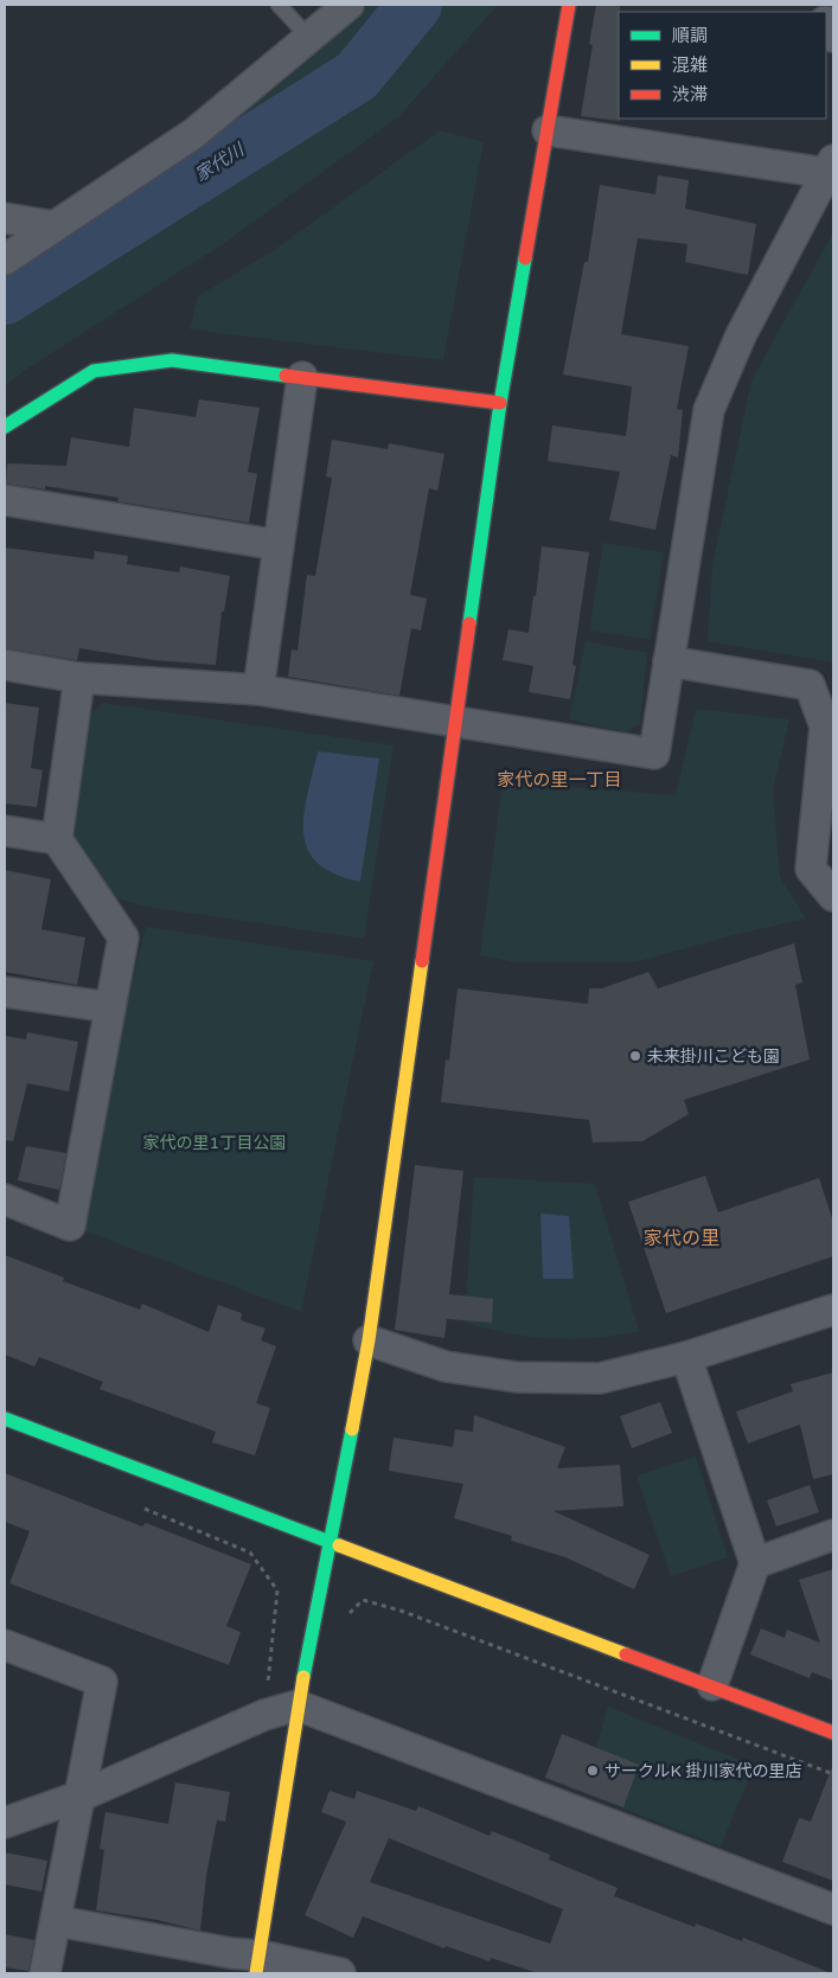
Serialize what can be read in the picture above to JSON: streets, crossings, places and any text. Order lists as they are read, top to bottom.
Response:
{
  "districts": ["家代の里一丁目", "家代の里"],
  "water": ["家代川"],
  "parks": ["家代の里1丁目公園"],
  "places": ["未来掛川こども園", "サークルK 掛川家代の里店"],
  "legend": ["順調", "混雑", "渋滞"]
}
